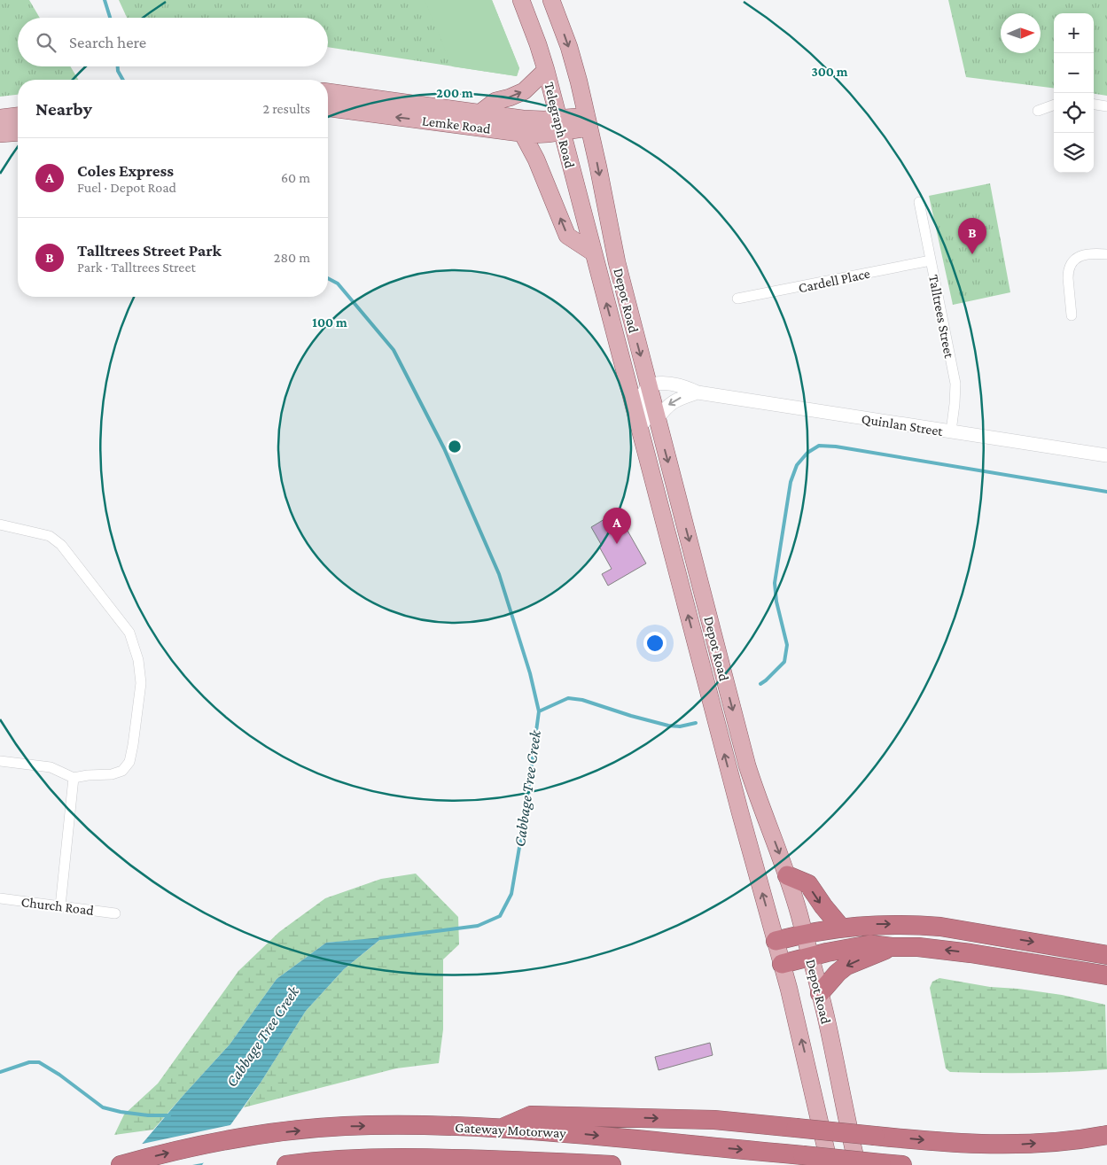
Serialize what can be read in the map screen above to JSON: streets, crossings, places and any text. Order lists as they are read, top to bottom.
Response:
{
  "streets": {
    "highway": ["Gateway Motorway"],
    "main road": ["Lemke Road", "Telegraph Road", "Depot Road"],
    "street": [
      "Cardell Place",
      "Talltrees Street",
      "Quinlan Street",
      "Church Road"
    ]
  },
  "crossings": [
    ["Lemke Road", "Telegraph Road"],
    ["Lemke Road", "Depot Road"],
    ["Telegraph Road", "Depot Road"],
    ["Cardell Place", "Talltrees Street"],
    ["Depot Road", "Quinlan Street"],
    ["Talltrees Street", "Quinlan Street"]
  ],
  "water": ["Cabbage Tree Creek"],
  "north": "right",
  "page": {
    "map_buttons": ["+", "−"],
    "search": "Search here",
    "heading": ["Nearby", "2 results"],
    "list": [
      {
        "mark": "A",
        "name": "Coles Express",
        "note": "Fuel · Depot Road",
        "value": "60 m"
      },
      {
        "mark": "B",
        "name": "Talltrees Street Park",
        "note": "Park · Talltrees Street",
        "value": "280 m"
      }
    ],
    "pins": ["B", "A"]
  },
  "rings": ["300 m", "200 m", "100 m"]
}
